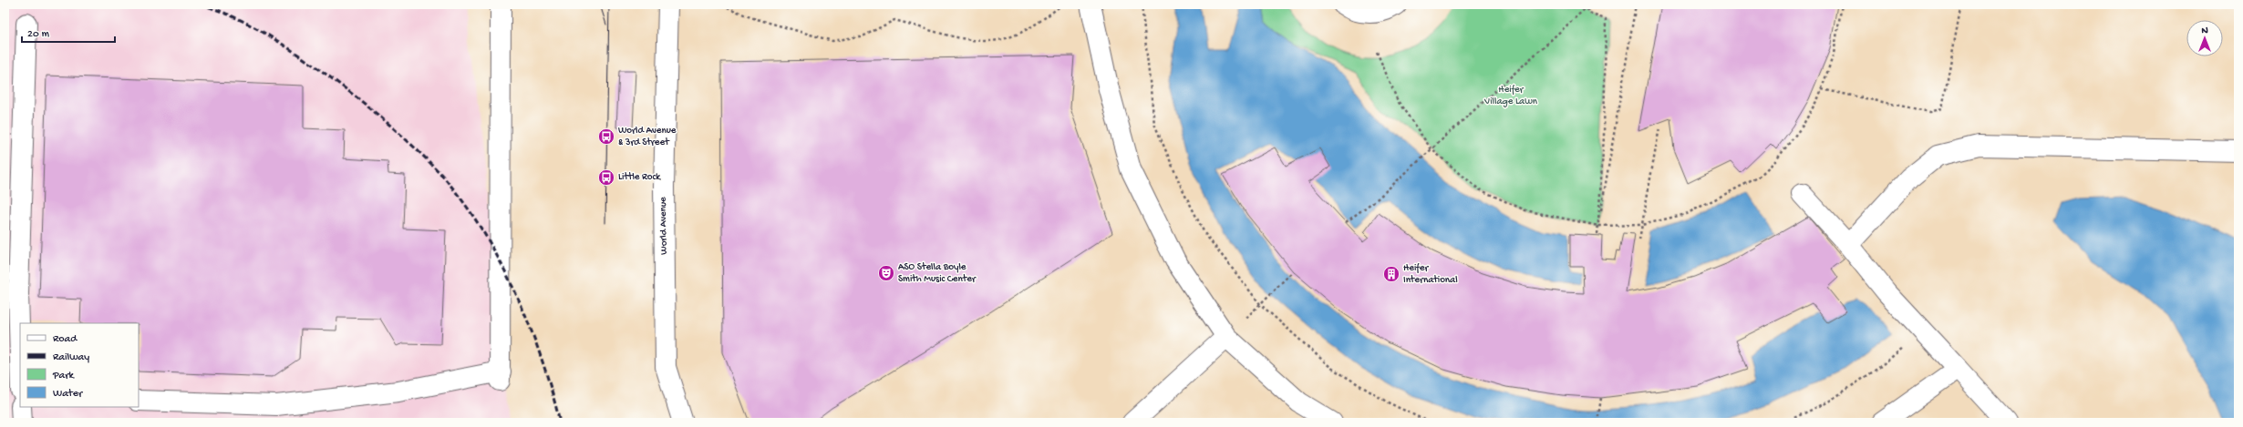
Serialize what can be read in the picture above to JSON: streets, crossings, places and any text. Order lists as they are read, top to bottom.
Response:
{
  "streets": {
    "street": ["World Avenue"]
  },
  "parks": ["Heifer Village Lawn"],
  "places": {
    "bus stop": ["World Avenue & 3rd Street", "Little Rock"],
    "theatre": ["ASO Stella Boyle Smith Music Center"],
    "building": ["Heifer International"]
  },
  "legend": [
    "Road",
    "Railway",
    "Park",
    "Water"
  ],
  "scale_bar": "20 m",
  "north": "top"
}
